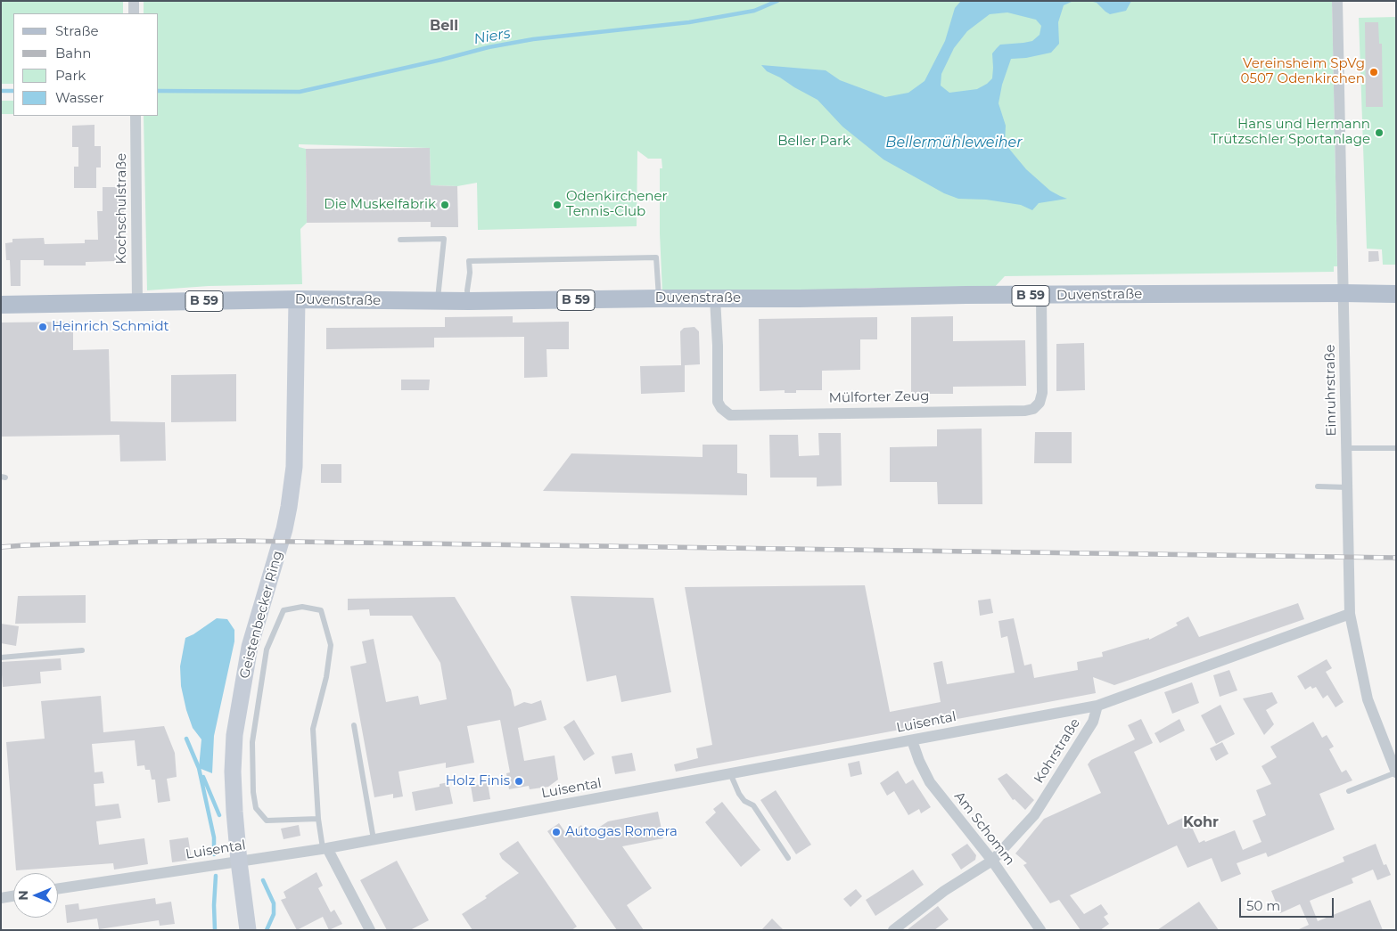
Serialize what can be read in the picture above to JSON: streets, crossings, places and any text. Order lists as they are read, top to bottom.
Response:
{
  "streets": {
    "main road": ["Duvenstraße", "B 59", "Geistenbecker Ring"],
    "street": [
      "Kochschulstraße",
      "Einruhrstraße",
      "Mülforter Zeug",
      "Luisental",
      "Kohrstraße",
      "Am Schomm"
    ]
  },
  "crossings": [
    ["Kochschulstraße", "Duvenstraße"],
    ["Duvenstraße", "Einruhrstraße"],
    ["Duvenstraße", "Mülforter Zeug"],
    ["Duvenstraße", "Geistenbecker Ring"],
    ["Geistenbecker Ring", "Luisental"],
    ["Luisental", "Kohrstraße"],
    ["Luisental", "Am Schomm"],
    ["Kohrstraße", "Am Schomm"]
  ],
  "districts": ["Bell", "Kohr"],
  "water": ["Niers", "Bellermühleweiher"],
  "parks": ["Beller Park"],
  "places": [
    "Vereinsheim SpVg 0507 Odenkirchen",
    "Hans und Hermann Trützschler Sportanlage",
    "Die Muskelfabrik",
    "Odenkirchener Tennis-Club",
    "Heinrich Schmidt",
    "Holz Finis",
    "Autogas Romera"
  ],
  "legend": [
    "Straße",
    "Bahn",
    "Park",
    "Wasser"
  ],
  "scale_bar": "50 m",
  "north": "left"
}
